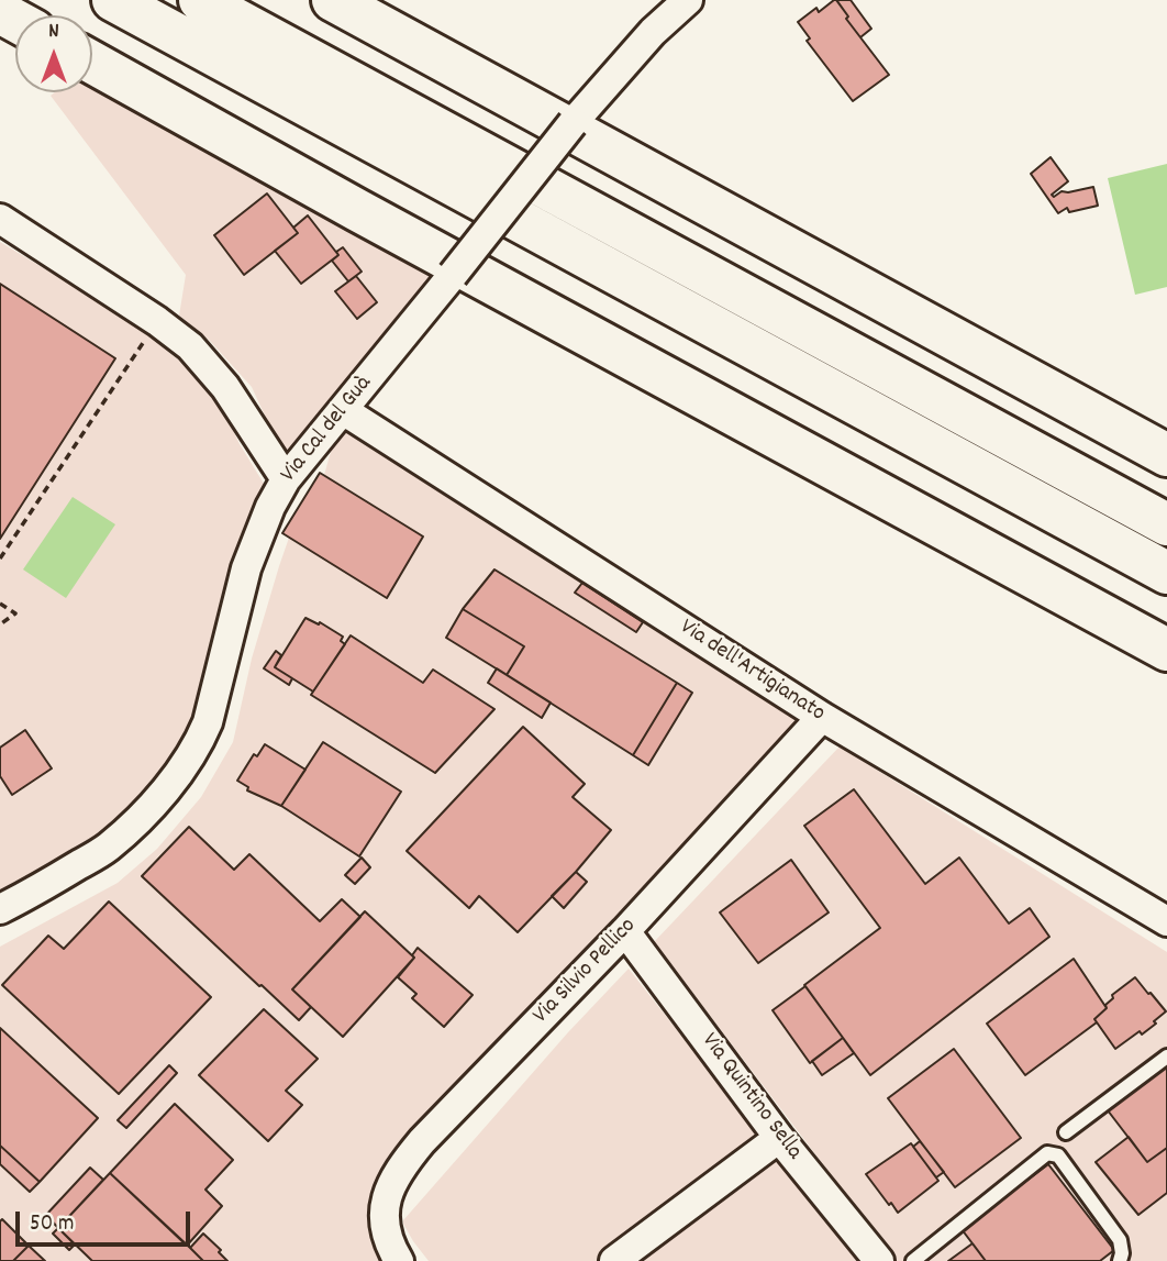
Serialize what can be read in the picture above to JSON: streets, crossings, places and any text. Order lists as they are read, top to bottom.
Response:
{
  "streets": {
    "street": [
      "Via Cal del Guà",
      "Via dell'Artigianato",
      "Via Silvio Pellico",
      "Via Quintino Sella"
    ]
  },
  "crossings": [
    ["Via Cal del Guà", "Via dell'Artigianato"],
    ["Via dell'Artigianato", "Via Silvio Pellico"],
    ["Via Silvio Pellico", "Via Quintino Sella"]
  ],
  "scale_bar": "50 m",
  "north": "top"
}
